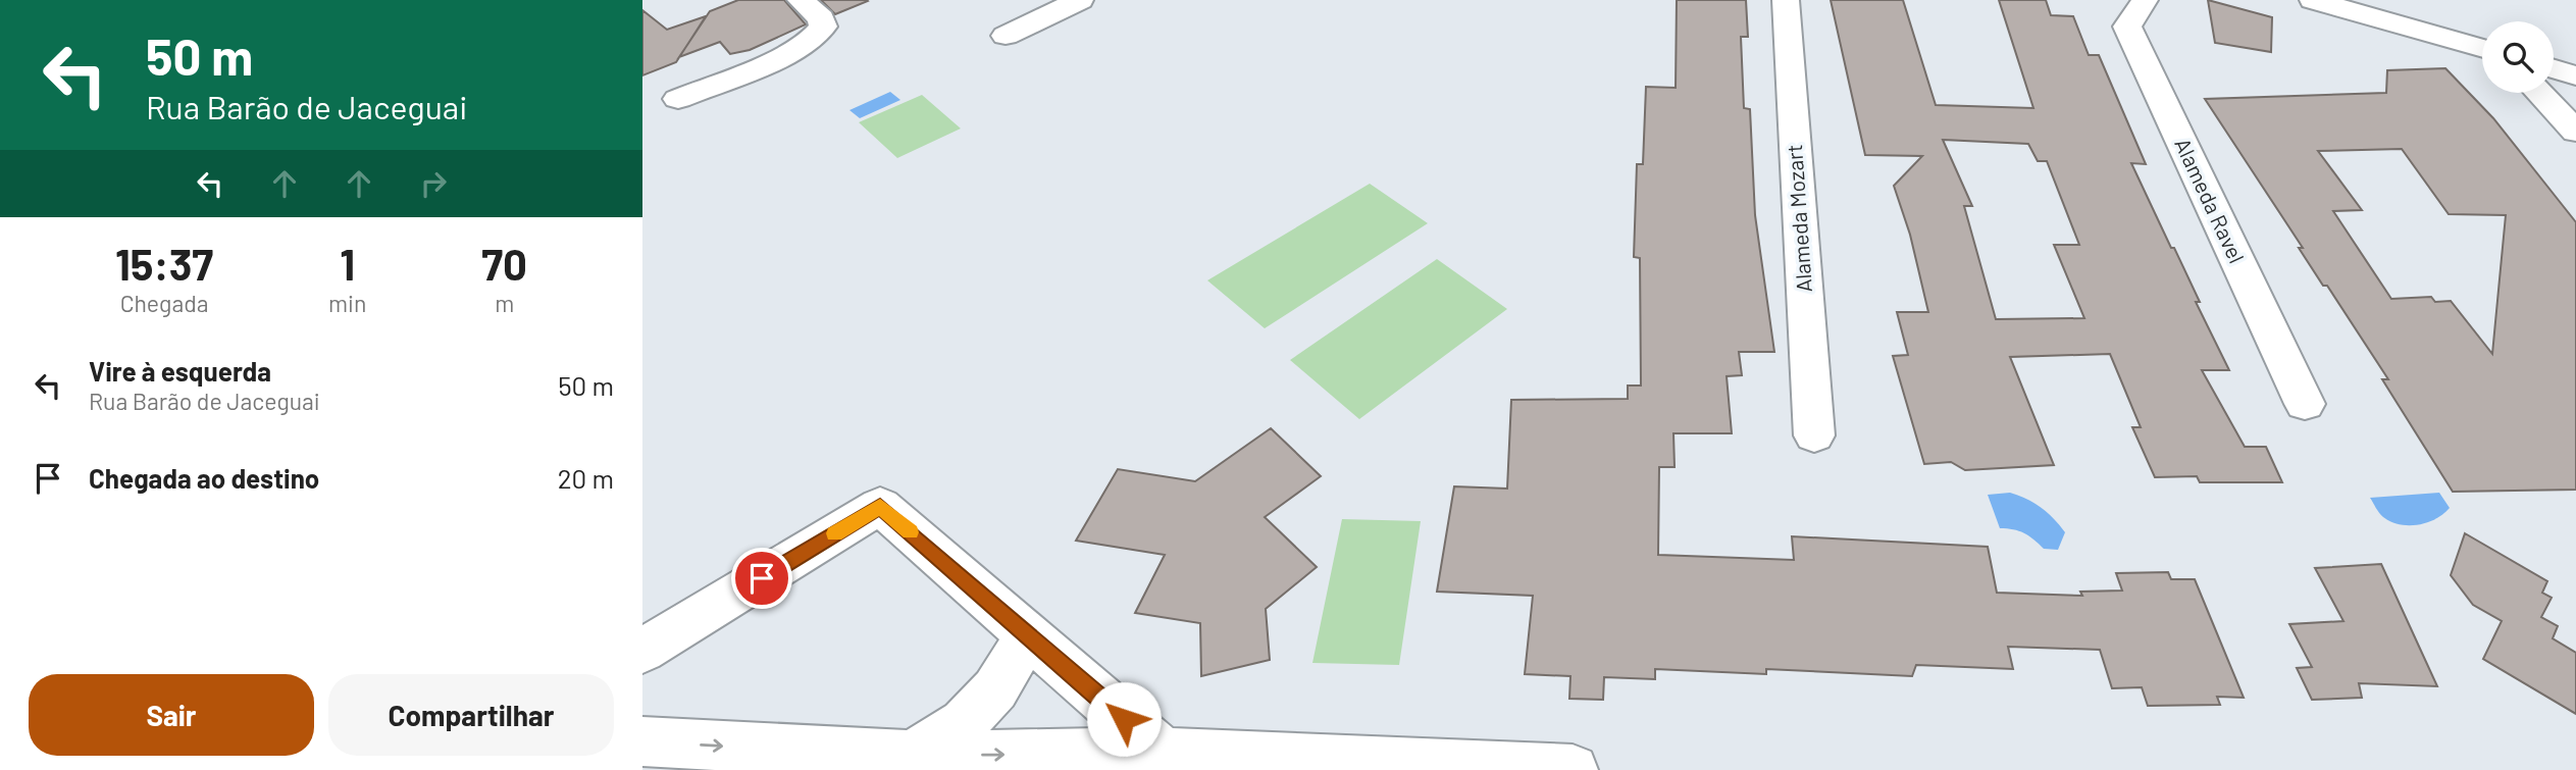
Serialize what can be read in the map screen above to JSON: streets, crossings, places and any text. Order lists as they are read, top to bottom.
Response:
{
  "streets": {
    "street": ["Alameda Ravel", "Alameda Mozart"]
  },
  "page": {
    "turn": ["50 m", "Rua Barão de Jaceguai"],
    "eta": [
      "15:37",
      "Chegada",
      "1",
      "min",
      "70",
      "m"
    ],
    "list": [
      {
        "name": "Vire à esquerda",
        "note": "Rua Barão de Jaceguai",
        "value": "50 m"
      },
      {
        "name": "Chegada ao destino",
        "value": "20 m"
      }
    ],
    "buttons": ["Sair", "Compartilhar"]
  }
}
